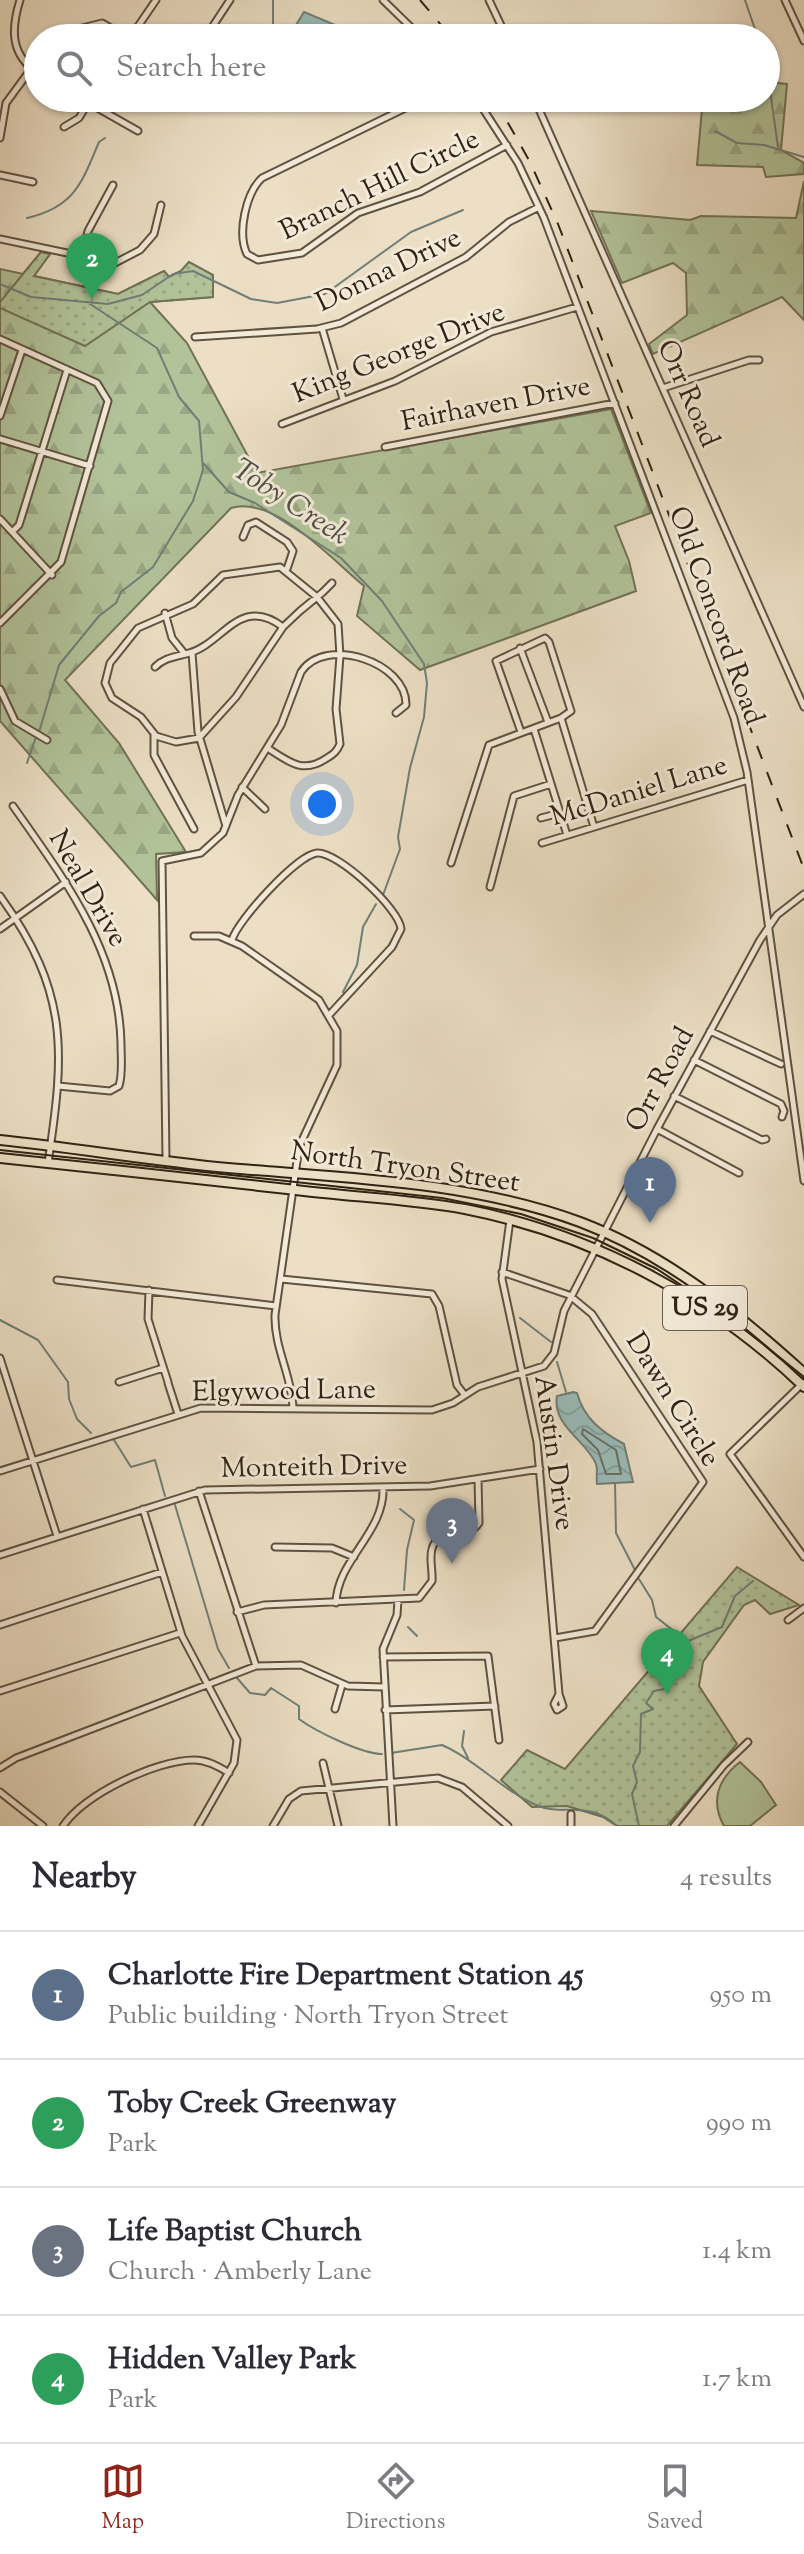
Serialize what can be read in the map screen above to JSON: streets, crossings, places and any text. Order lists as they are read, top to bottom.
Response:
{
  "streets": {
    "main road": ["North Tryon Street", "US 29"],
    "street": [
      "Branch Hill Circle",
      "Donna Drive",
      "King George Drive",
      "Orr Road",
      "Fairhaven Drive",
      "Old Concord Road",
      "McDaniel Lane",
      "Neal Drive",
      "Elgywood Lane",
      "Dawn Circle",
      "Austin Drive",
      "Monteith Drive"
    ]
  },
  "crossings": [
    ["Branch Hill Circle", "Old Concord Road"],
    ["Donna Drive", "Old Concord Road"],
    ["King George Drive", "Old Concord Road"],
    ["Orr Road", "Old Concord Road"],
    ["Orr Road", "North Tryon Street"],
    ["Orr Road", "Elgywood Lane"],
    ["Orr Road", "Dawn Circle"],
    ["Orr Road", "Austin Drive"],
    ["Fairhaven Drive", "Old Concord Road"],
    ["Old Concord Road", "McDaniel Lane"],
    ["North Tryon Street", "Austin Drive"],
    ["Elgywood Lane", "Austin Drive"],
    ["Dawn Circle", "Austin Drive"],
    ["Austin Drive", "Monteith Drive"]
  ],
  "water": ["Toby Creek"],
  "page": {
    "search": "Search here",
    "pins": [
      "2",
      "1",
      "3",
      "4"
    ],
    "heading": ["Nearby", "4 results"],
    "list": [
      {
        "mark": "1",
        "name": "Charlotte Fire Department Station 45",
        "note": "Public building · North Tryon Street",
        "value": "950 m"
      },
      {
        "mark": "2",
        "name": "Toby Creek Greenway",
        "note": "Park",
        "value": "990 m"
      },
      {
        "mark": "3",
        "name": "Life Baptist Church",
        "note": "Church · Amberly Lane",
        "value": "1.4 km"
      },
      {
        "mark": "4",
        "name": "Hidden Valley Park",
        "note": "Park",
        "value": "1.7 km"
      }
    ],
    "nav": ["Map", "Directions", "Saved"]
  }
}
